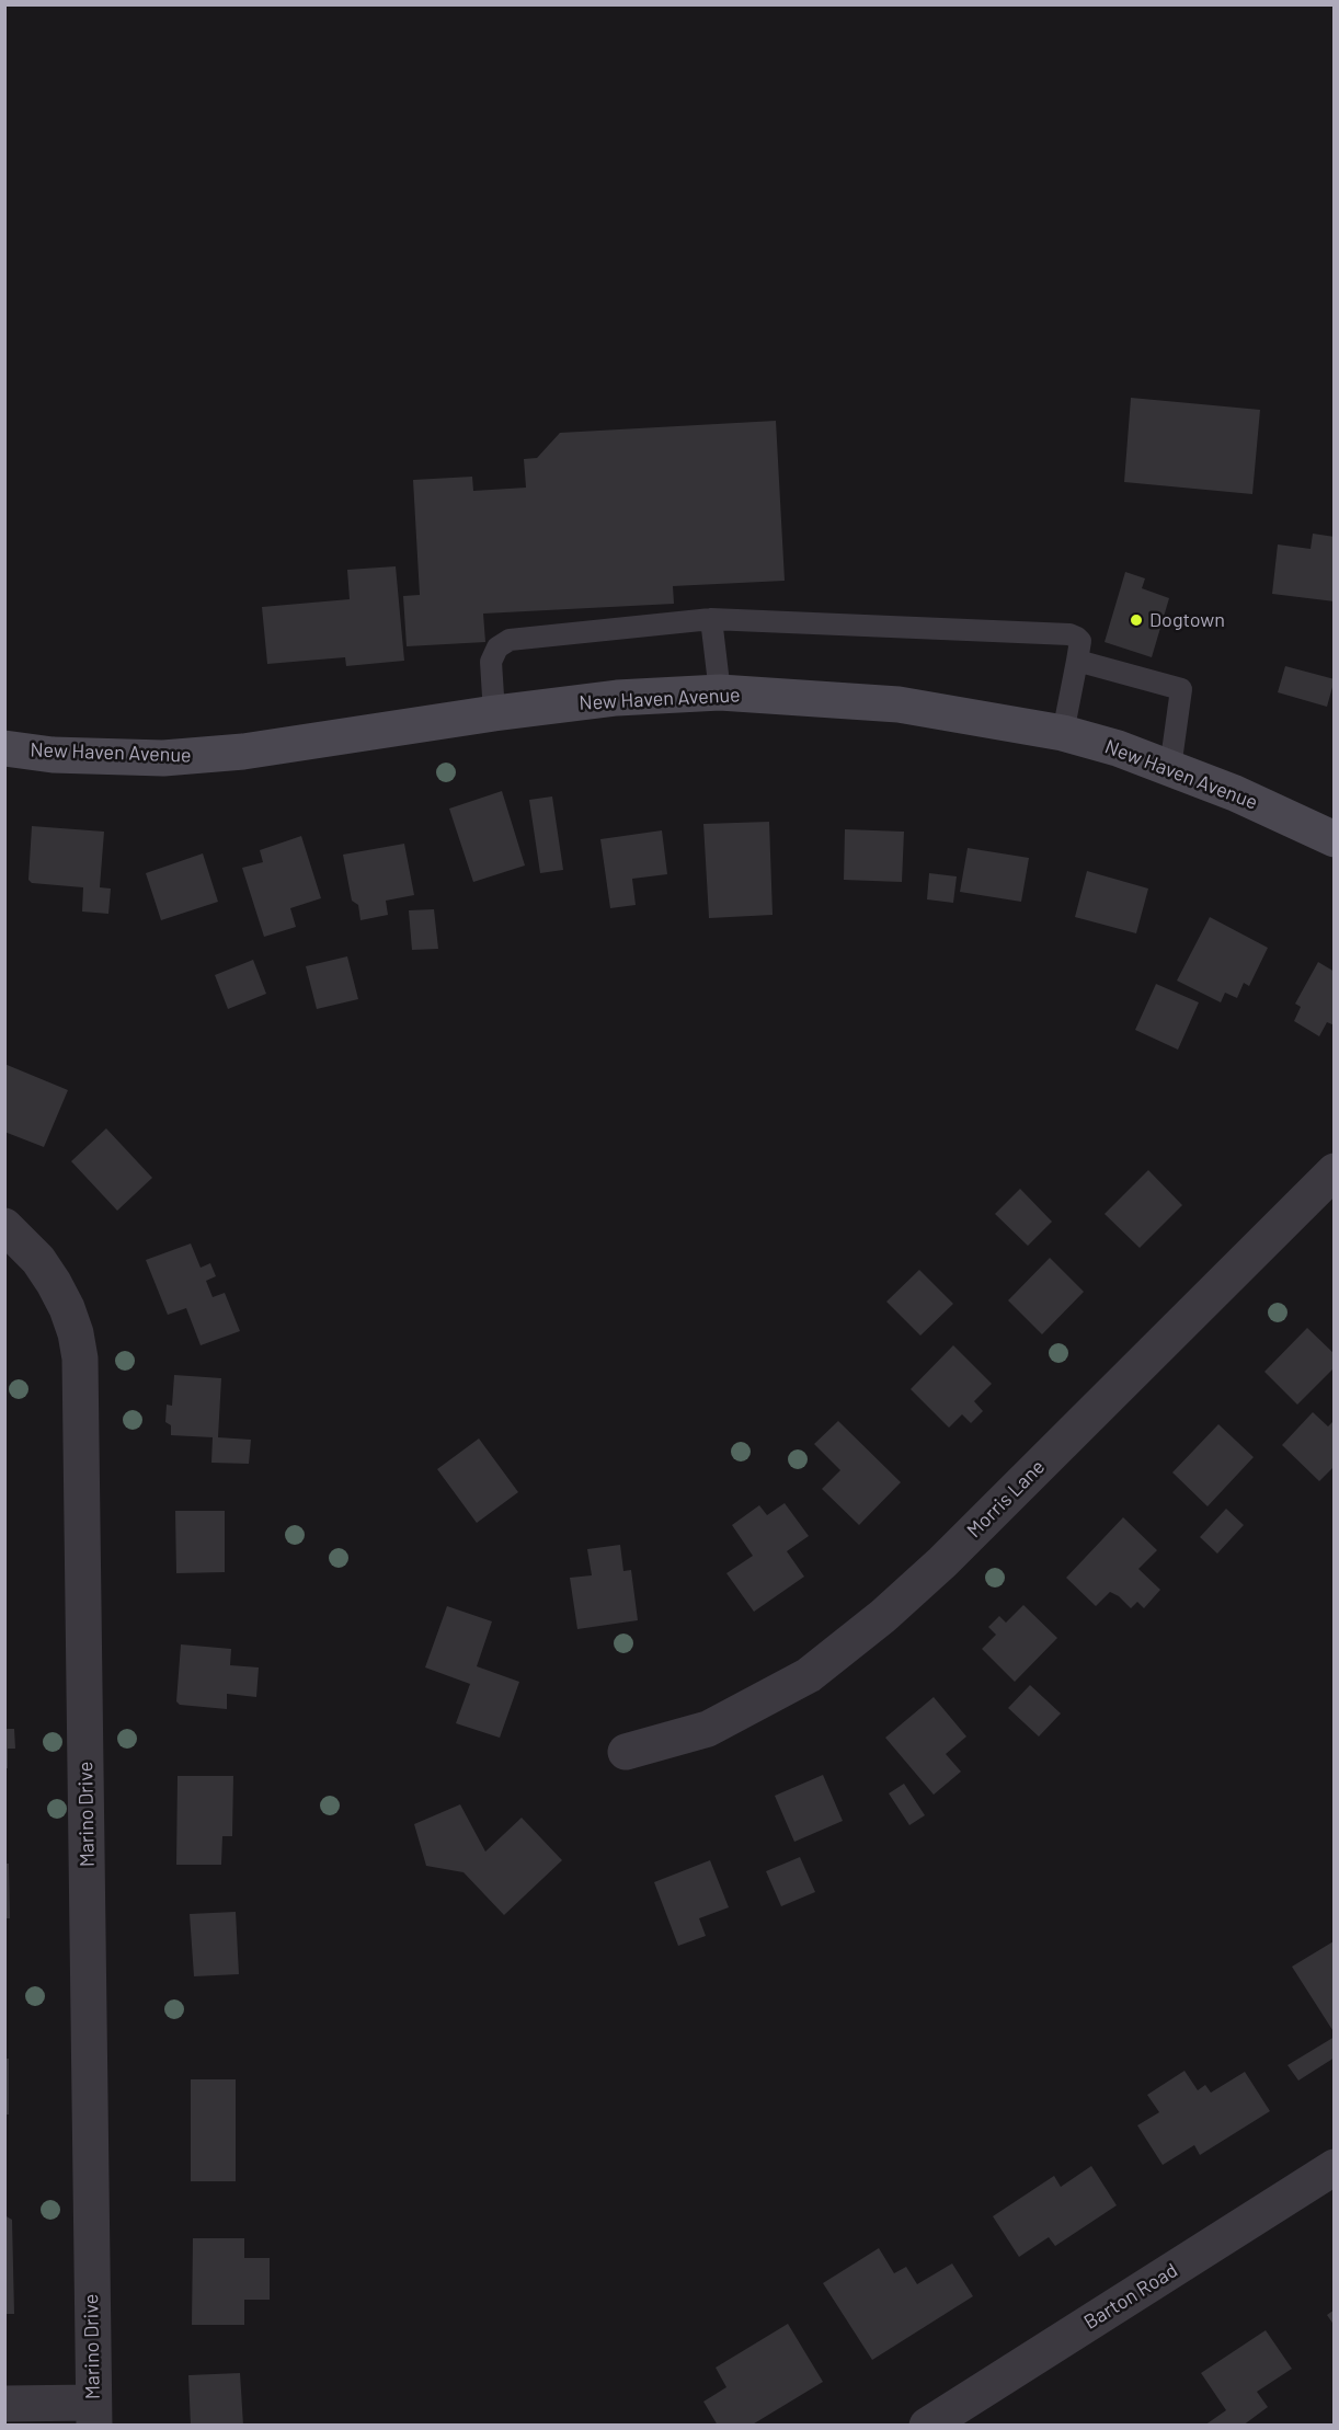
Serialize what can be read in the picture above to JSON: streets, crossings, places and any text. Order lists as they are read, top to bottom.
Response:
{
  "streets": {
    "main road": ["New Haven Avenue"],
    "street": ["Morris Lane", "Marino Drive", "Barton Road"]
  },
  "places": ["Dogtown"]
}
